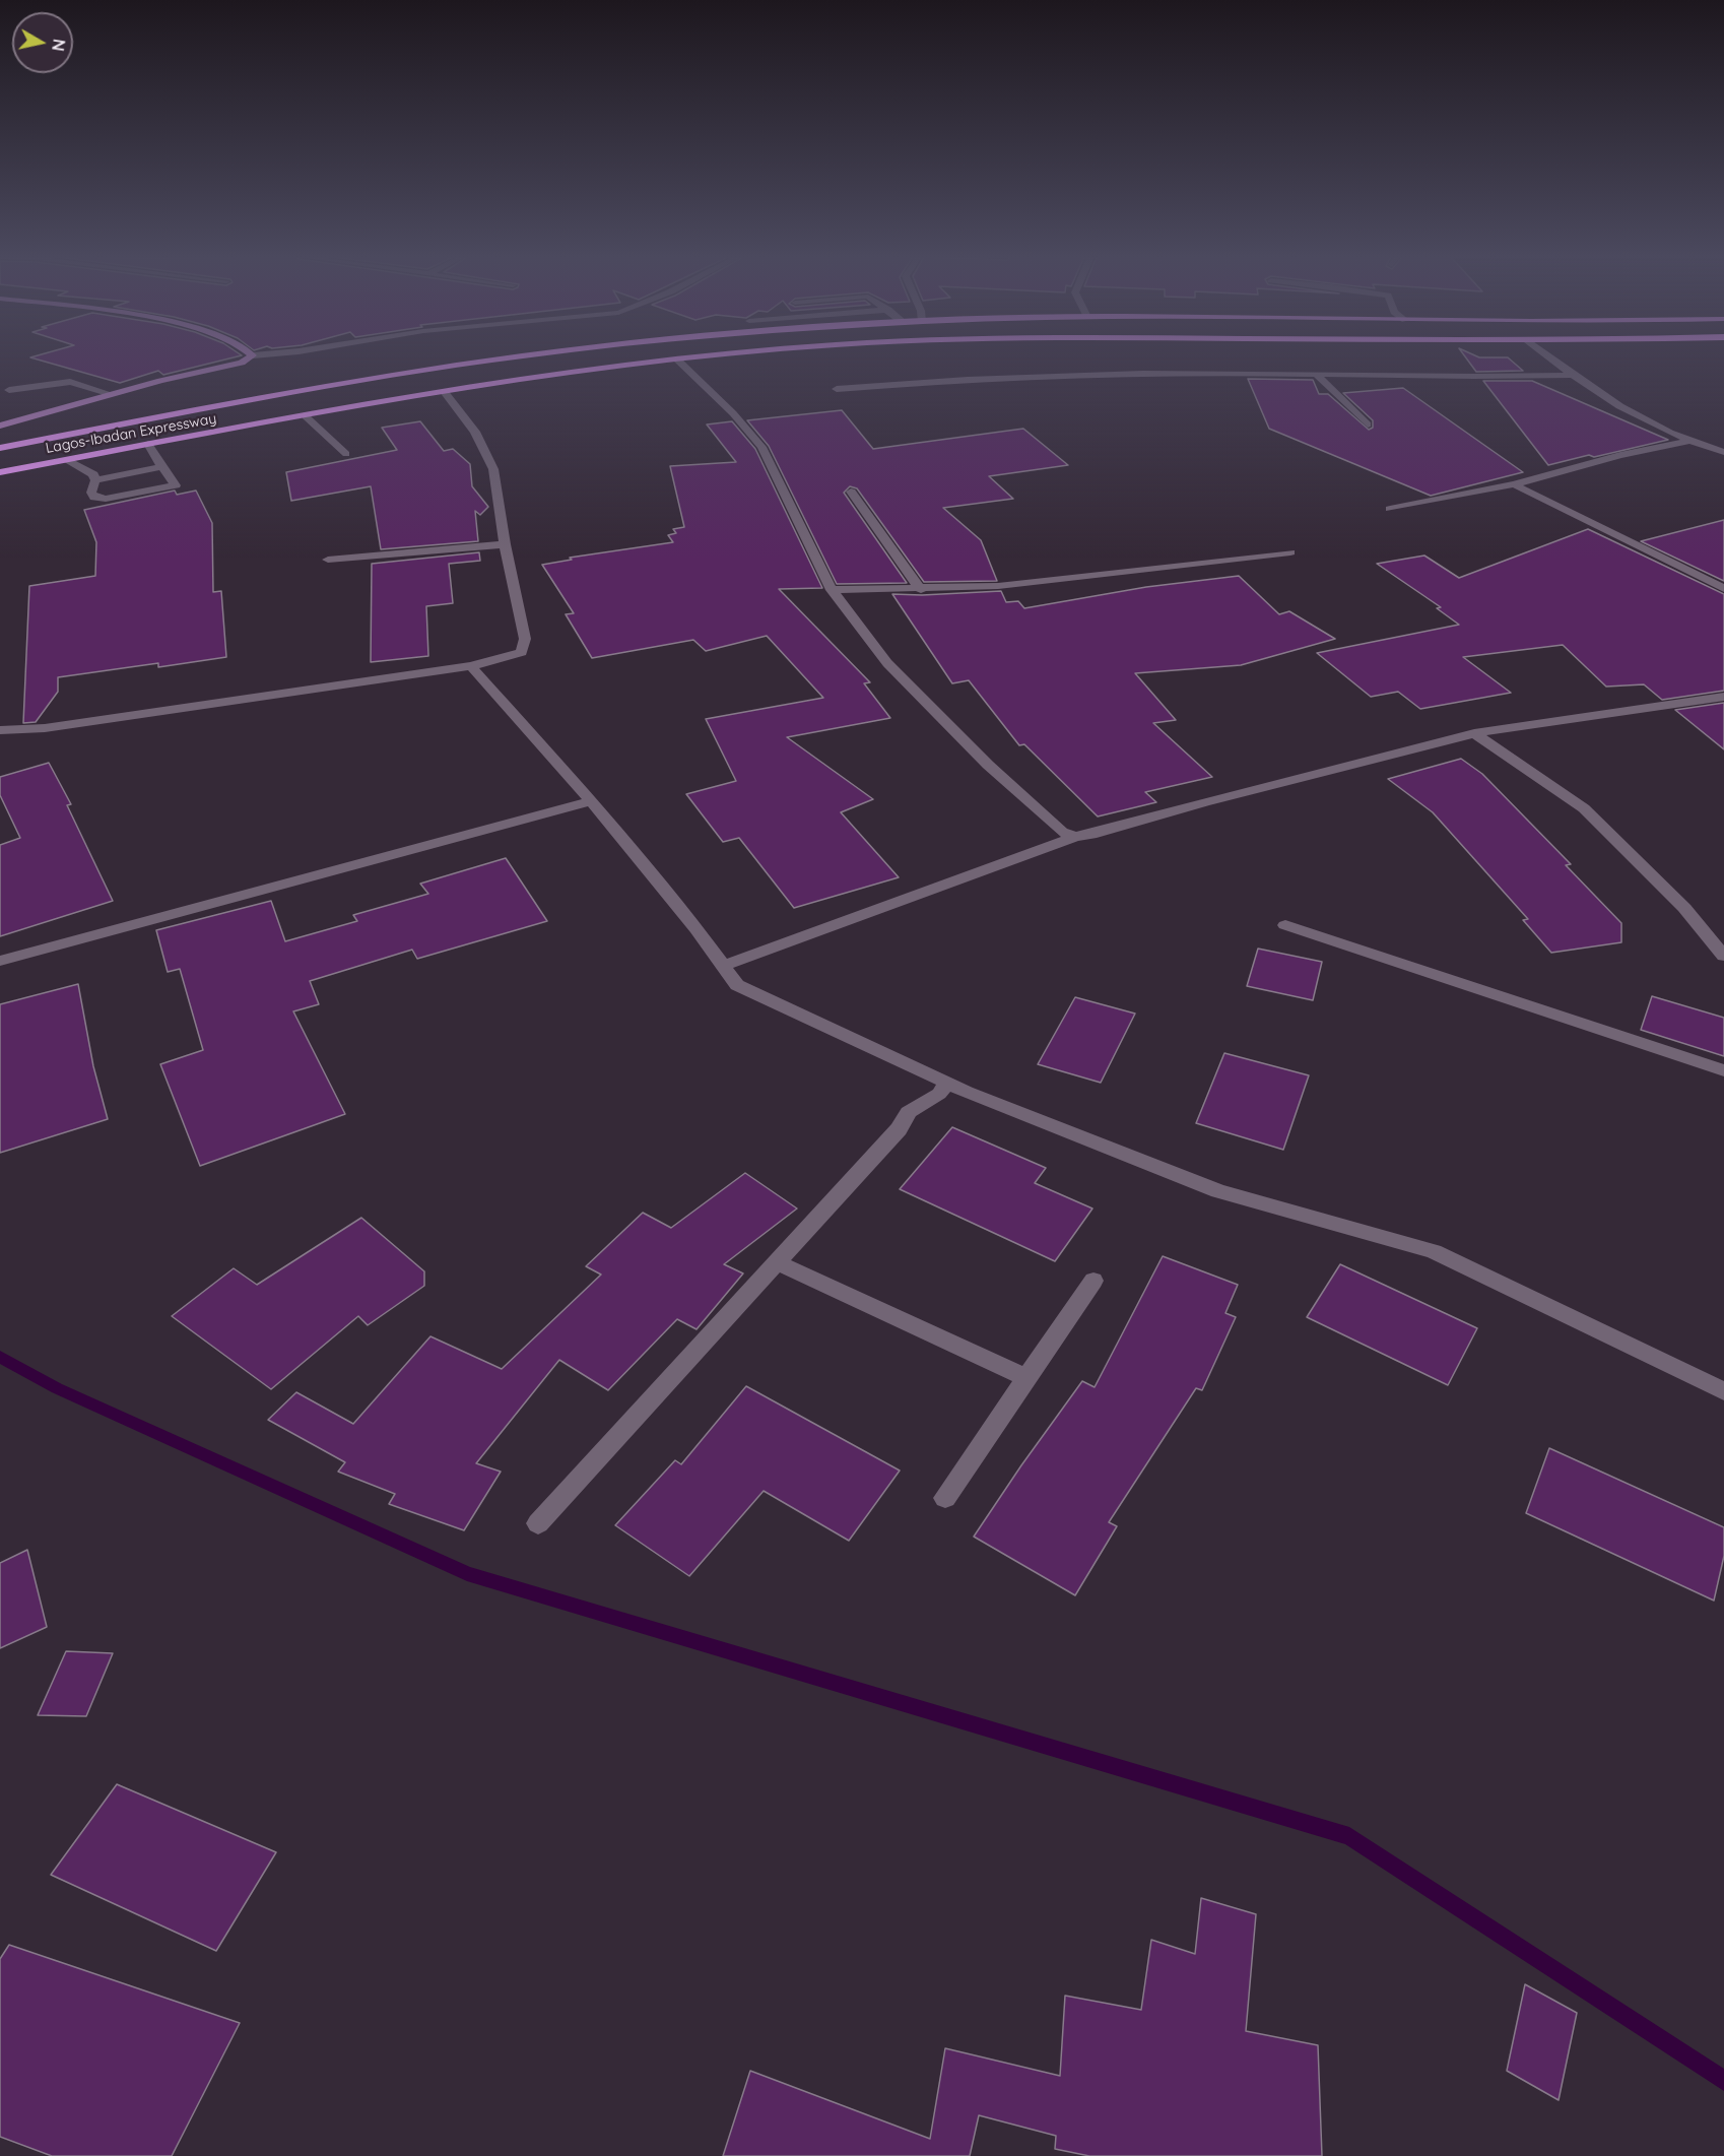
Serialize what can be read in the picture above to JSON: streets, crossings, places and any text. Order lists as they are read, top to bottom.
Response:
{
  "streets": {
    "highway": ["Lagos-Ibadan Expressway"]
  },
  "north": "right"
}
